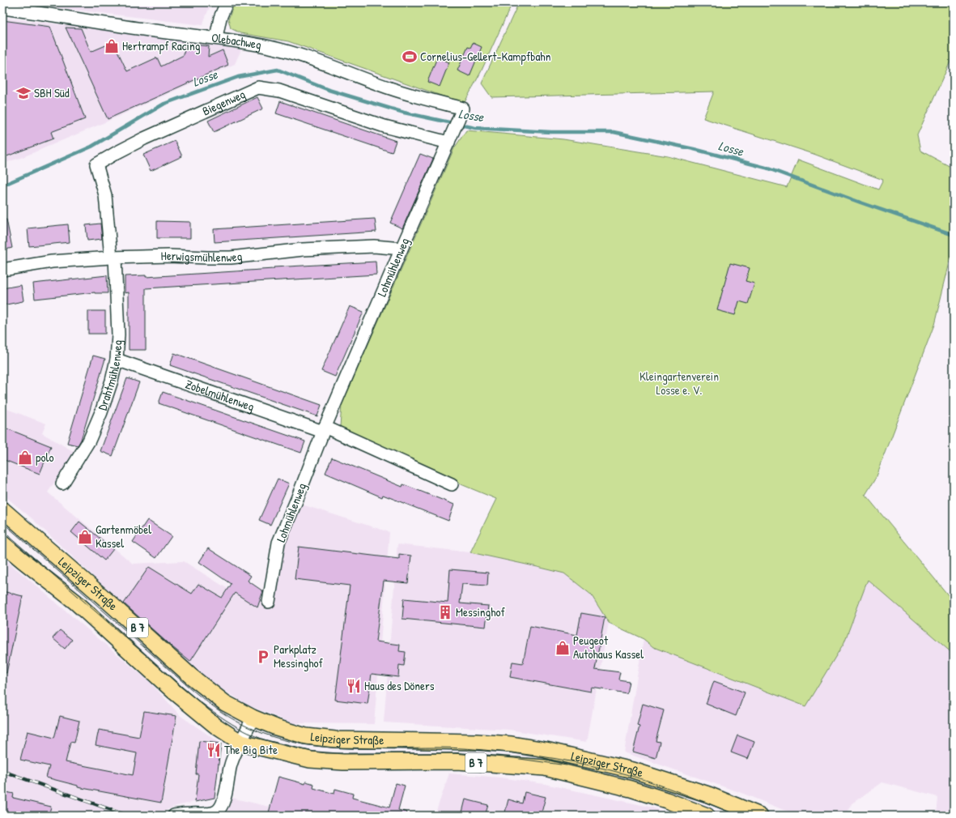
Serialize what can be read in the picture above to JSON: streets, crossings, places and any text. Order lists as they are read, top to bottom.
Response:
{
  "streets": {
    "main road": ["Leipziger Straße", "B 7"],
    "street": [
      "Olebachweg",
      "Biegenweg",
      "Herwigsmühlenweg",
      "Lohmühlenweg",
      "Drahtmühlenweg",
      "Zobelmühlenweg"
    ]
  },
  "crossings": [
    ["Olebachweg", "Lohmühlenweg"],
    ["Biegenweg", "Herwigsmühlenweg"],
    ["Biegenweg", "Lohmühlenweg"],
    ["Biegenweg", "Drahtmühlenweg"],
    ["Herwigsmühlenweg", "Lohmühlenweg"],
    ["Herwigsmühlenweg", "Drahtmühlenweg"],
    ["Lohmühlenweg", "Zobelmühlenweg"],
    ["Drahtmühlenweg", "Zobelmühlenweg"]
  ],
  "water": ["Losse"],
  "parks": ["Kleingartenverein Losse e. V."],
  "places": {
    "shop": [
      "Hertrampf Racing",
      "polo",
      "Gartenmöbel Kassel",
      "Peugeot Autohaus Kassel"
    ],
    "sports": ["Cornelius-Gellert-Kampfbahn"],
    "school or university": ["SBH Süd"],
    "building": ["Messinghof"],
    "parking": ["Parkplatz Messinghof"],
    "restaurant": ["Haus des Döners", "The Big Bite"]
  }
}
